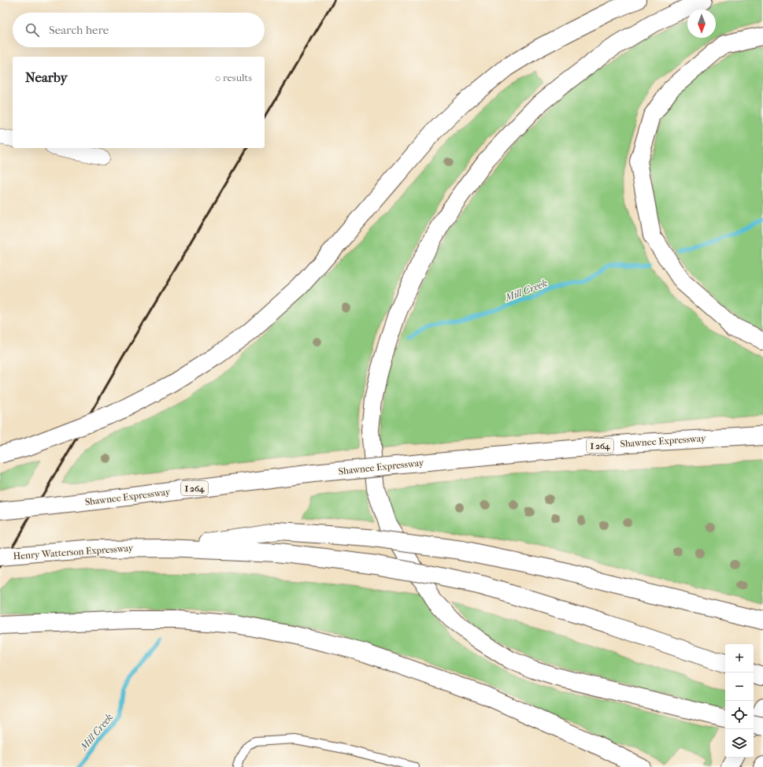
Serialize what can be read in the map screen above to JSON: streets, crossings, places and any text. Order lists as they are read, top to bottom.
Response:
{
  "streets": {
    "main road": ["Shawnee Expressway", "I 264", "Henry Watterson Expressway"]
  },
  "water": ["Mill Creek"],
  "north": "bottom",
  "page": {
    "search": "Search here",
    "heading": ["Nearby", "0 results"],
    "map_buttons": ["+", "−"]
  }
}
